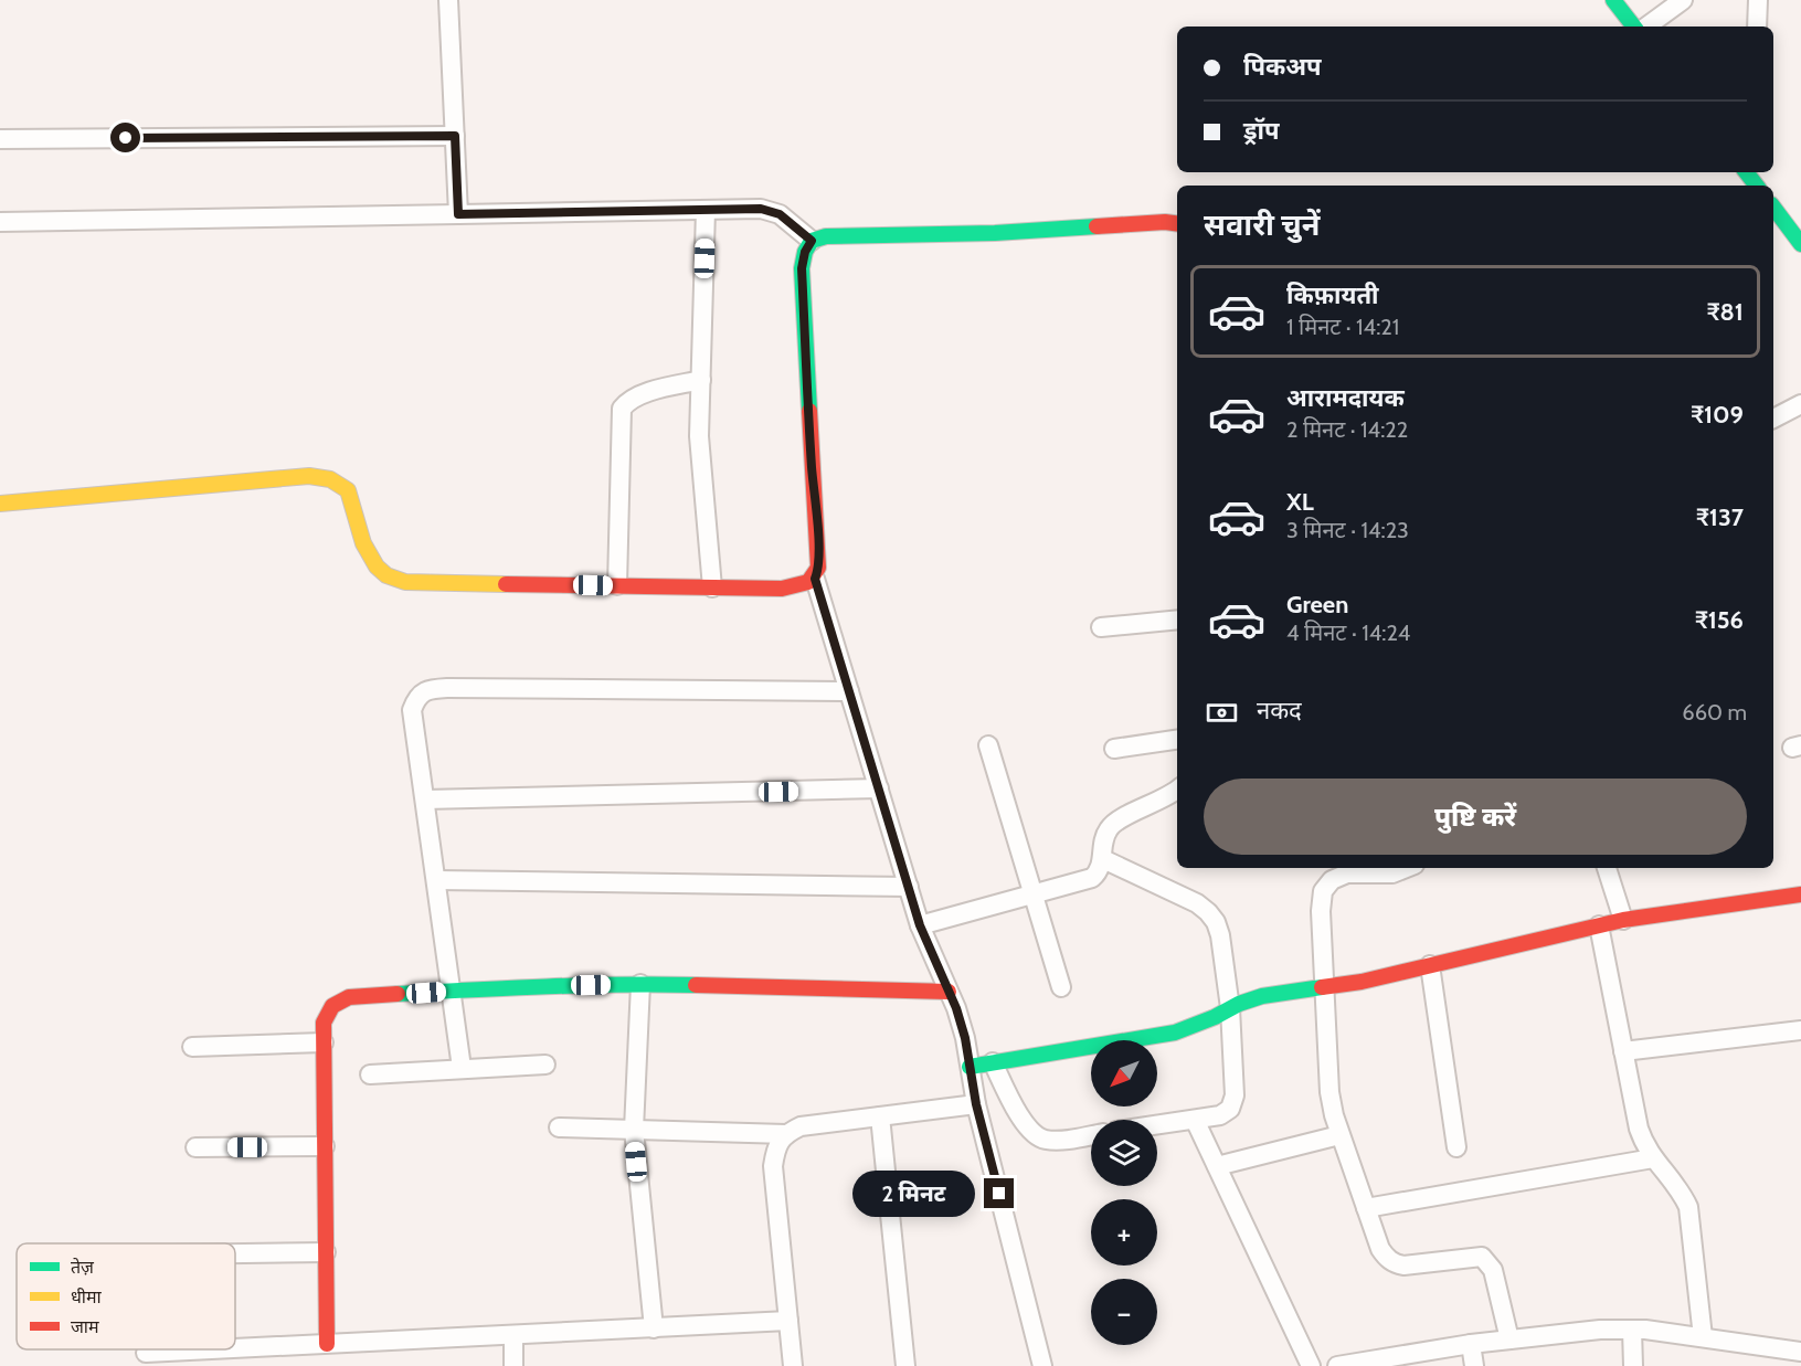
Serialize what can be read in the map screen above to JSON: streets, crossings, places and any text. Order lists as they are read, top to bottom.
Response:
{
  "legend": ["तेज़", "धीमा", "जाम"],
  "north": "bottom left",
  "page": {
    "banner": ["पिकअप", "ड्रॉप"],
    "heading": "सवारी चुनें",
    "list": [
      {
        "name": "किफ़ायती",
        "note": "1 मिनट · 14:21",
        "value": "₹81"
      },
      {
        "name": "आरामदायक",
        "note": "2 मिनट · 14:22",
        "value": "₹109"
      },
      {
        "name": "XL",
        "note": "3 मिनट · 14:23",
        "value": "₹137"
      },
      {
        "name": "Green",
        "note": "4 मिनट · 14:24",
        "value": "₹156"
      }
    ],
    "pay": ["नकद", "660 m"],
    "buttons": "पुष्टि करें",
    "map_buttons": ["+", "−"],
    "bubble": "2 मिनट"
  }
}
